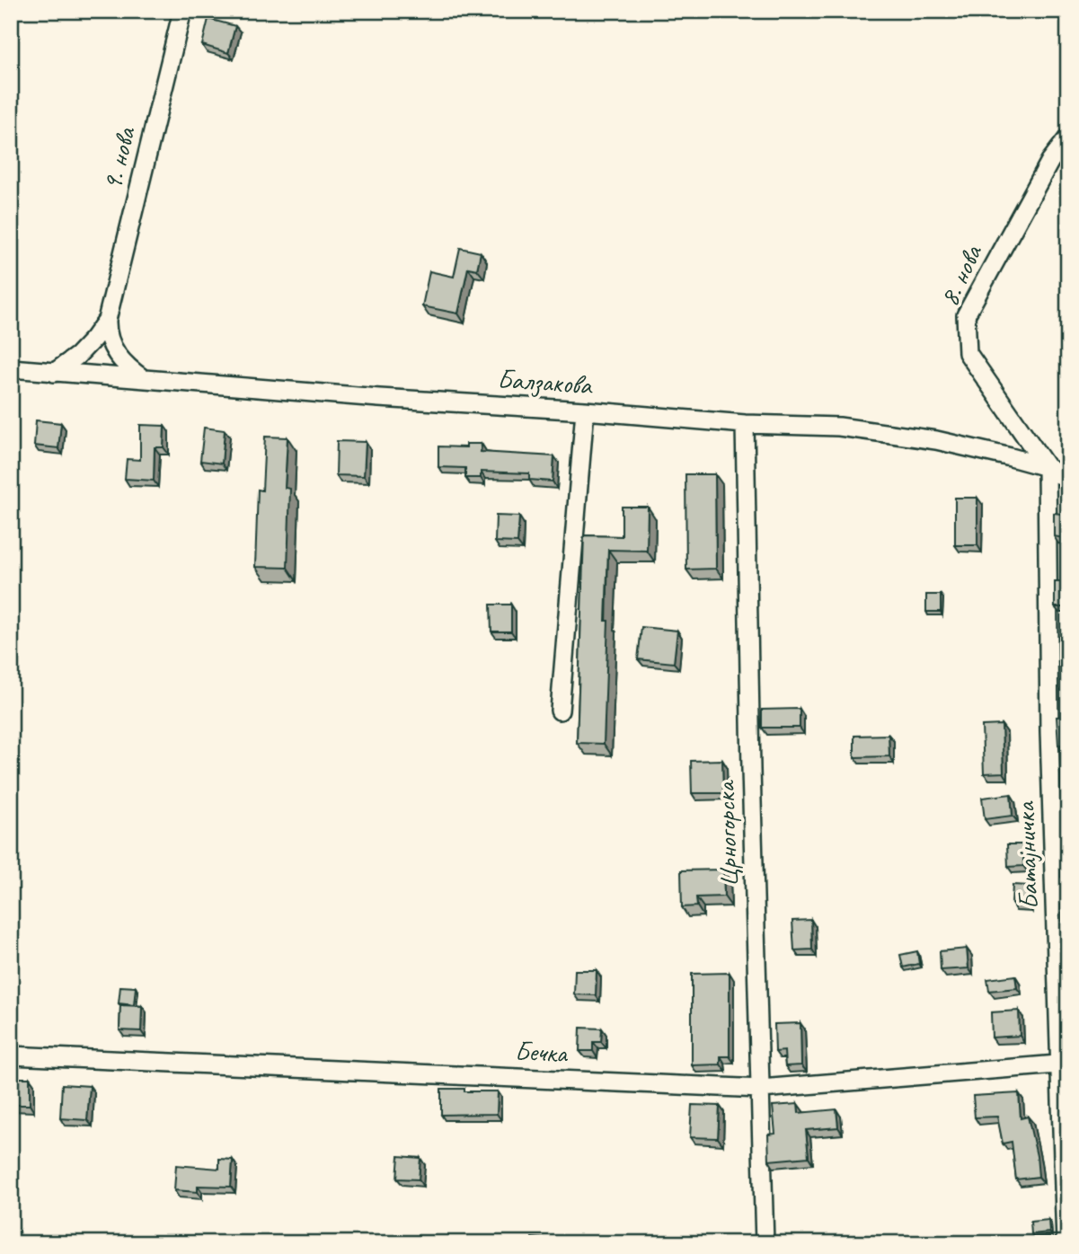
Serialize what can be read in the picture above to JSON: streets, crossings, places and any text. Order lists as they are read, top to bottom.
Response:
{
  "streets": {
    "street": [
      "9. нова",
      "8. нова",
      "Балзакова",
      "Црногорска",
      "Батајничка",
      "Бечка"
    ]
  },
  "crossings": [
    ["9. нова", "Балзакова"],
    ["8. нова", "Балзакова"],
    ["8. нова", "Батајничка"],
    ["Балзакова", "Црногорска"],
    ["Балзакова", "Батајничка"],
    ["Црногорска", "Бечка"],
    ["Батајничка", "Бечка"]
  ]
}
